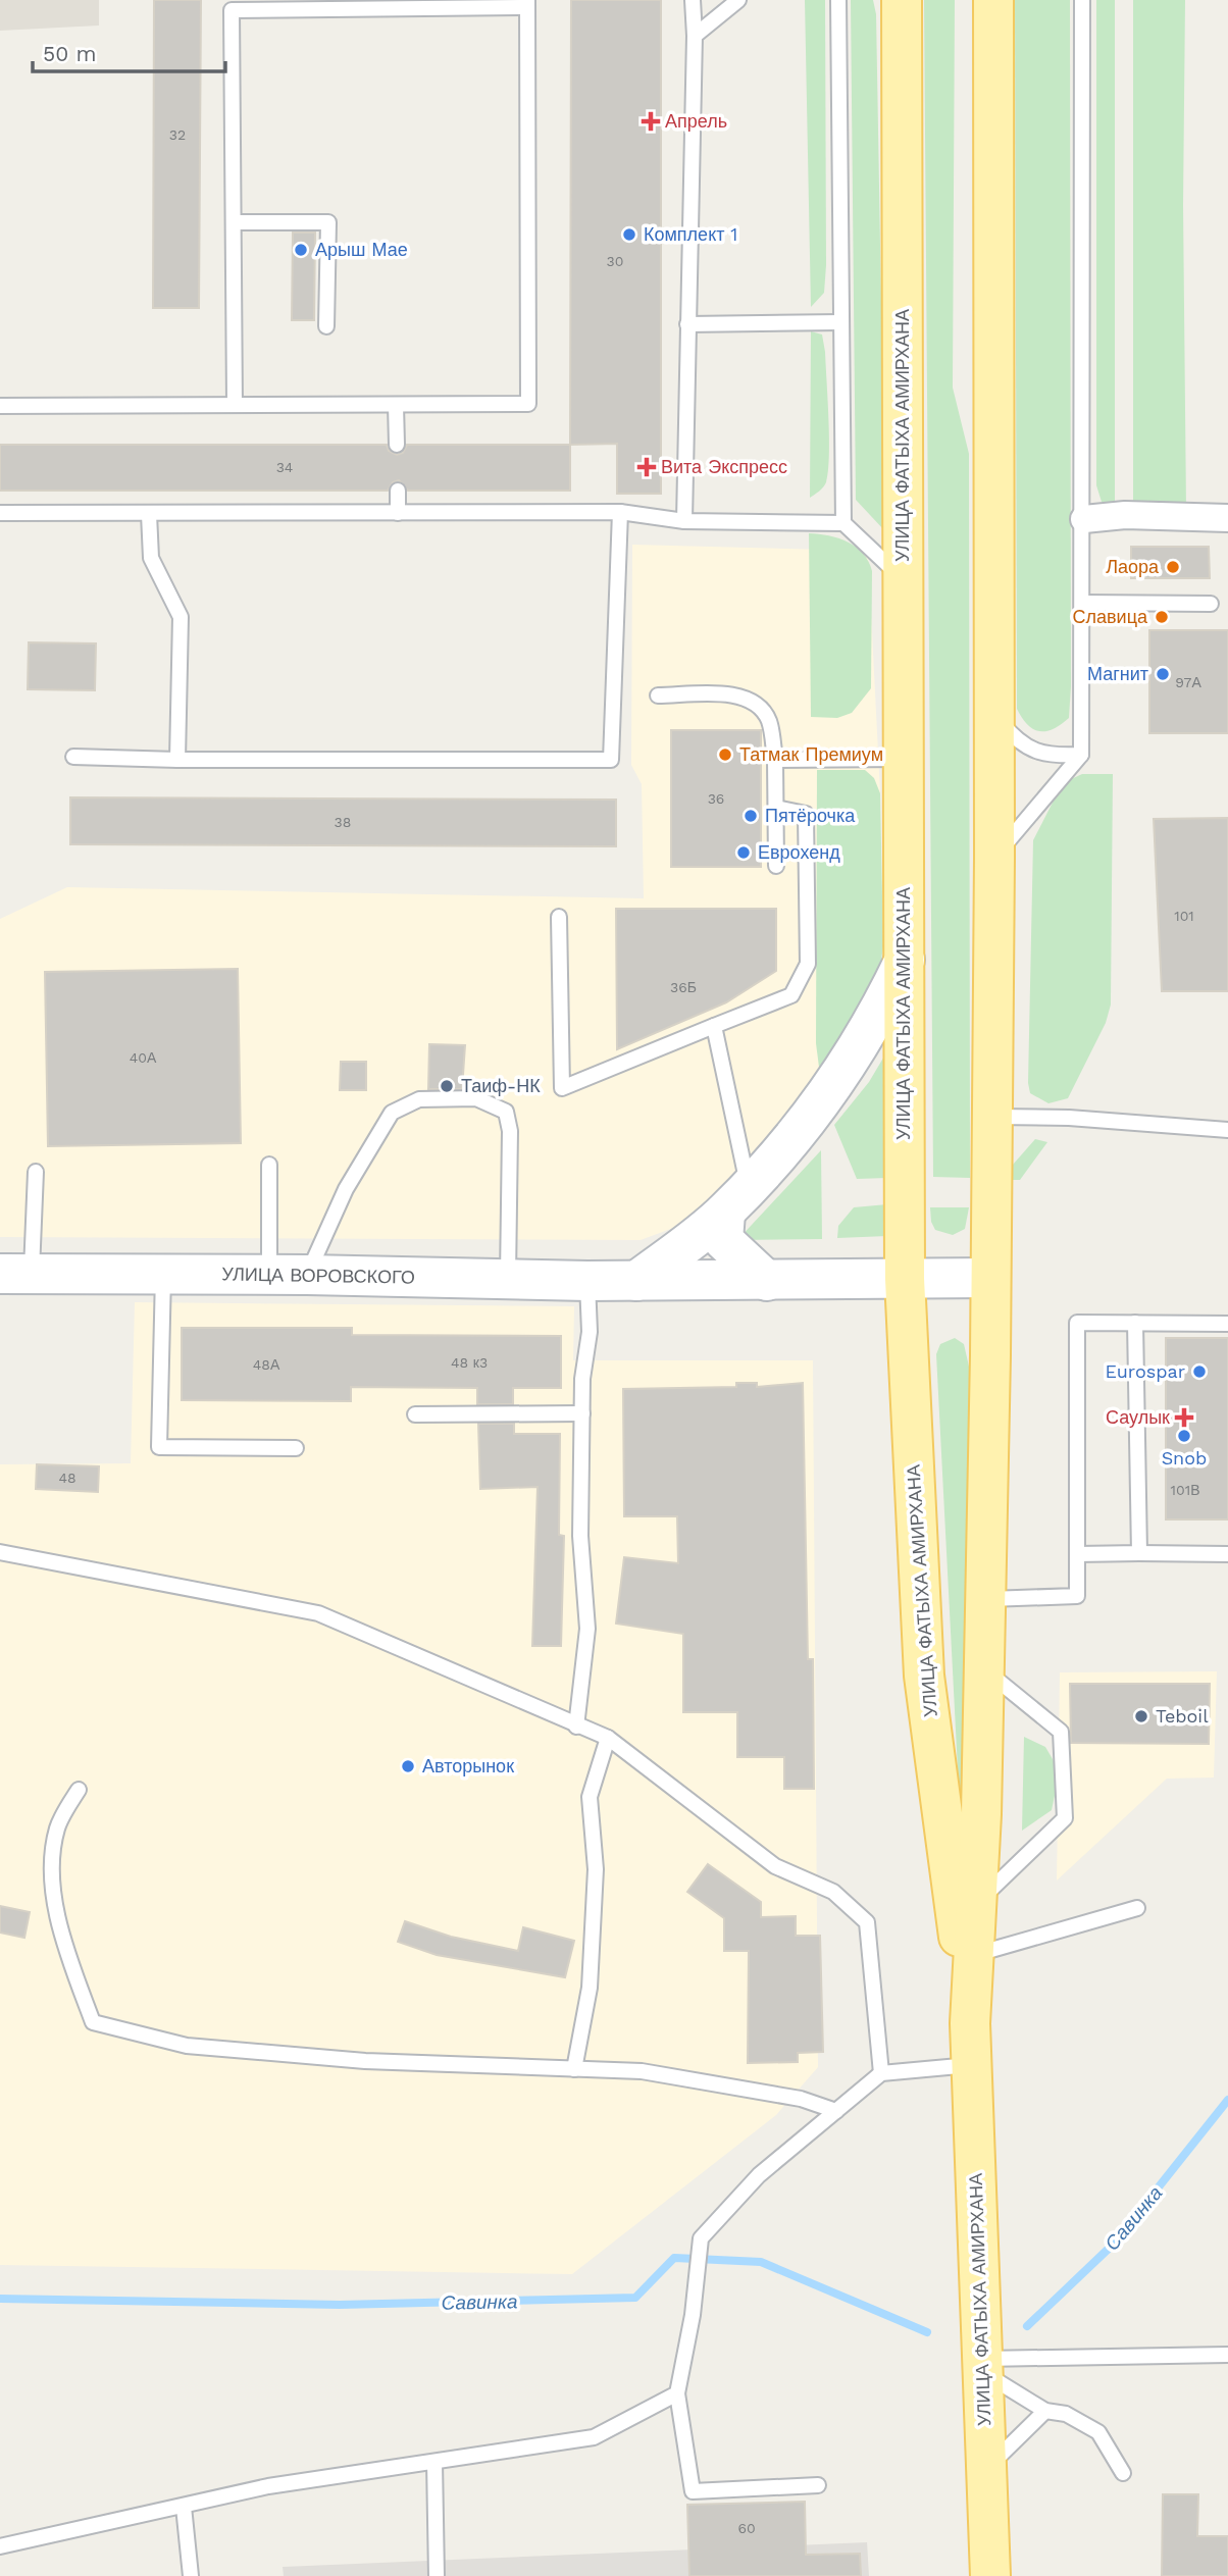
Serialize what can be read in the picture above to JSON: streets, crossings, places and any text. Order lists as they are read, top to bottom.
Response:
{
  "streets": {
    "main road": ["УЛИЦА ФАТЫХА АМИРХАНА"],
    "street": ["УЛИЦА ВОРОВСКОГО"]
  },
  "crossings": [
    ["УЛИЦА ФАТЫХА АМИРХАНА", "УЛИЦА ВОРОВСКОГО"]
  ],
  "water": ["Савинка"],
  "places": {
    "health": ["Апрель", "Вита Экспресс", "Саулык"],
    "other": [
      "Комплект 1",
      "Арыш Мае",
      "Лаора",
      "Славица",
      "Магнит",
      "Татмак Премиум",
      "Пятёрочка",
      "Еврохенд",
      "Таиф-НК",
      "Eurospar",
      "Snob",
      "Teboil",
      "Авторынок"
    ]
  },
  "house_numbers": [
    "32",
    "30",
    "34",
    "97А",
    "36",
    "38",
    "101",
    "36Б",
    "40А",
    "48 к3",
    "48А",
    "48",
    "101В",
    "60"
  ],
  "scale_bar": "50 m"
}
